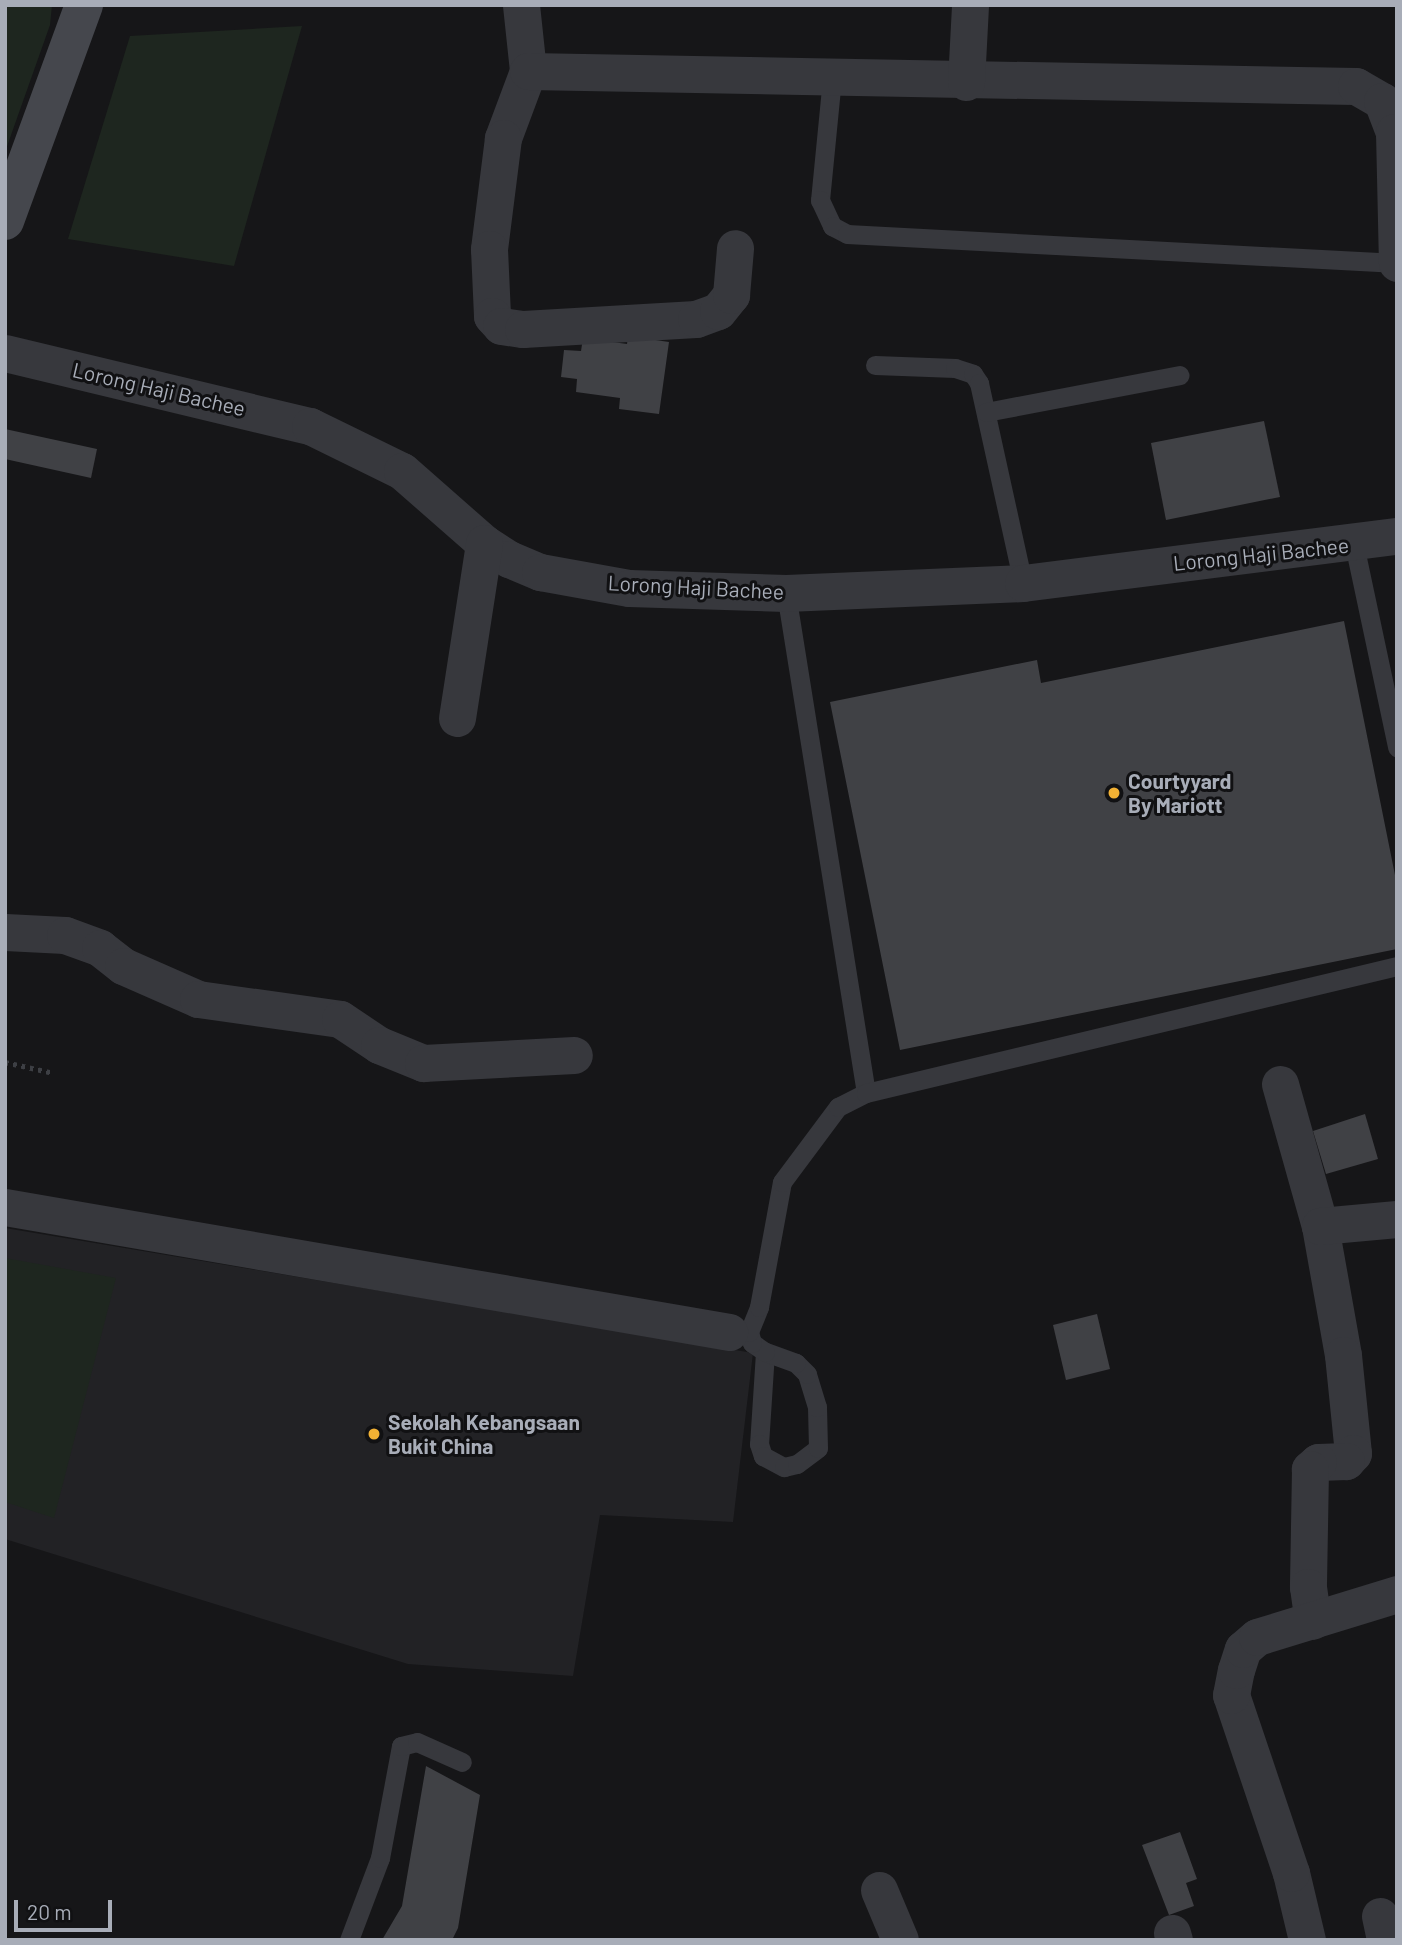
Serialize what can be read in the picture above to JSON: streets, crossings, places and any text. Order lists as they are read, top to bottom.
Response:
{
  "streets": {
    "street": ["Lorong Haji Bachee"]
  },
  "places": ["Courtyyard By Mariott", "Sekolah Kebangsaan Bukit China"],
  "scale_bar": "20 m"
}
